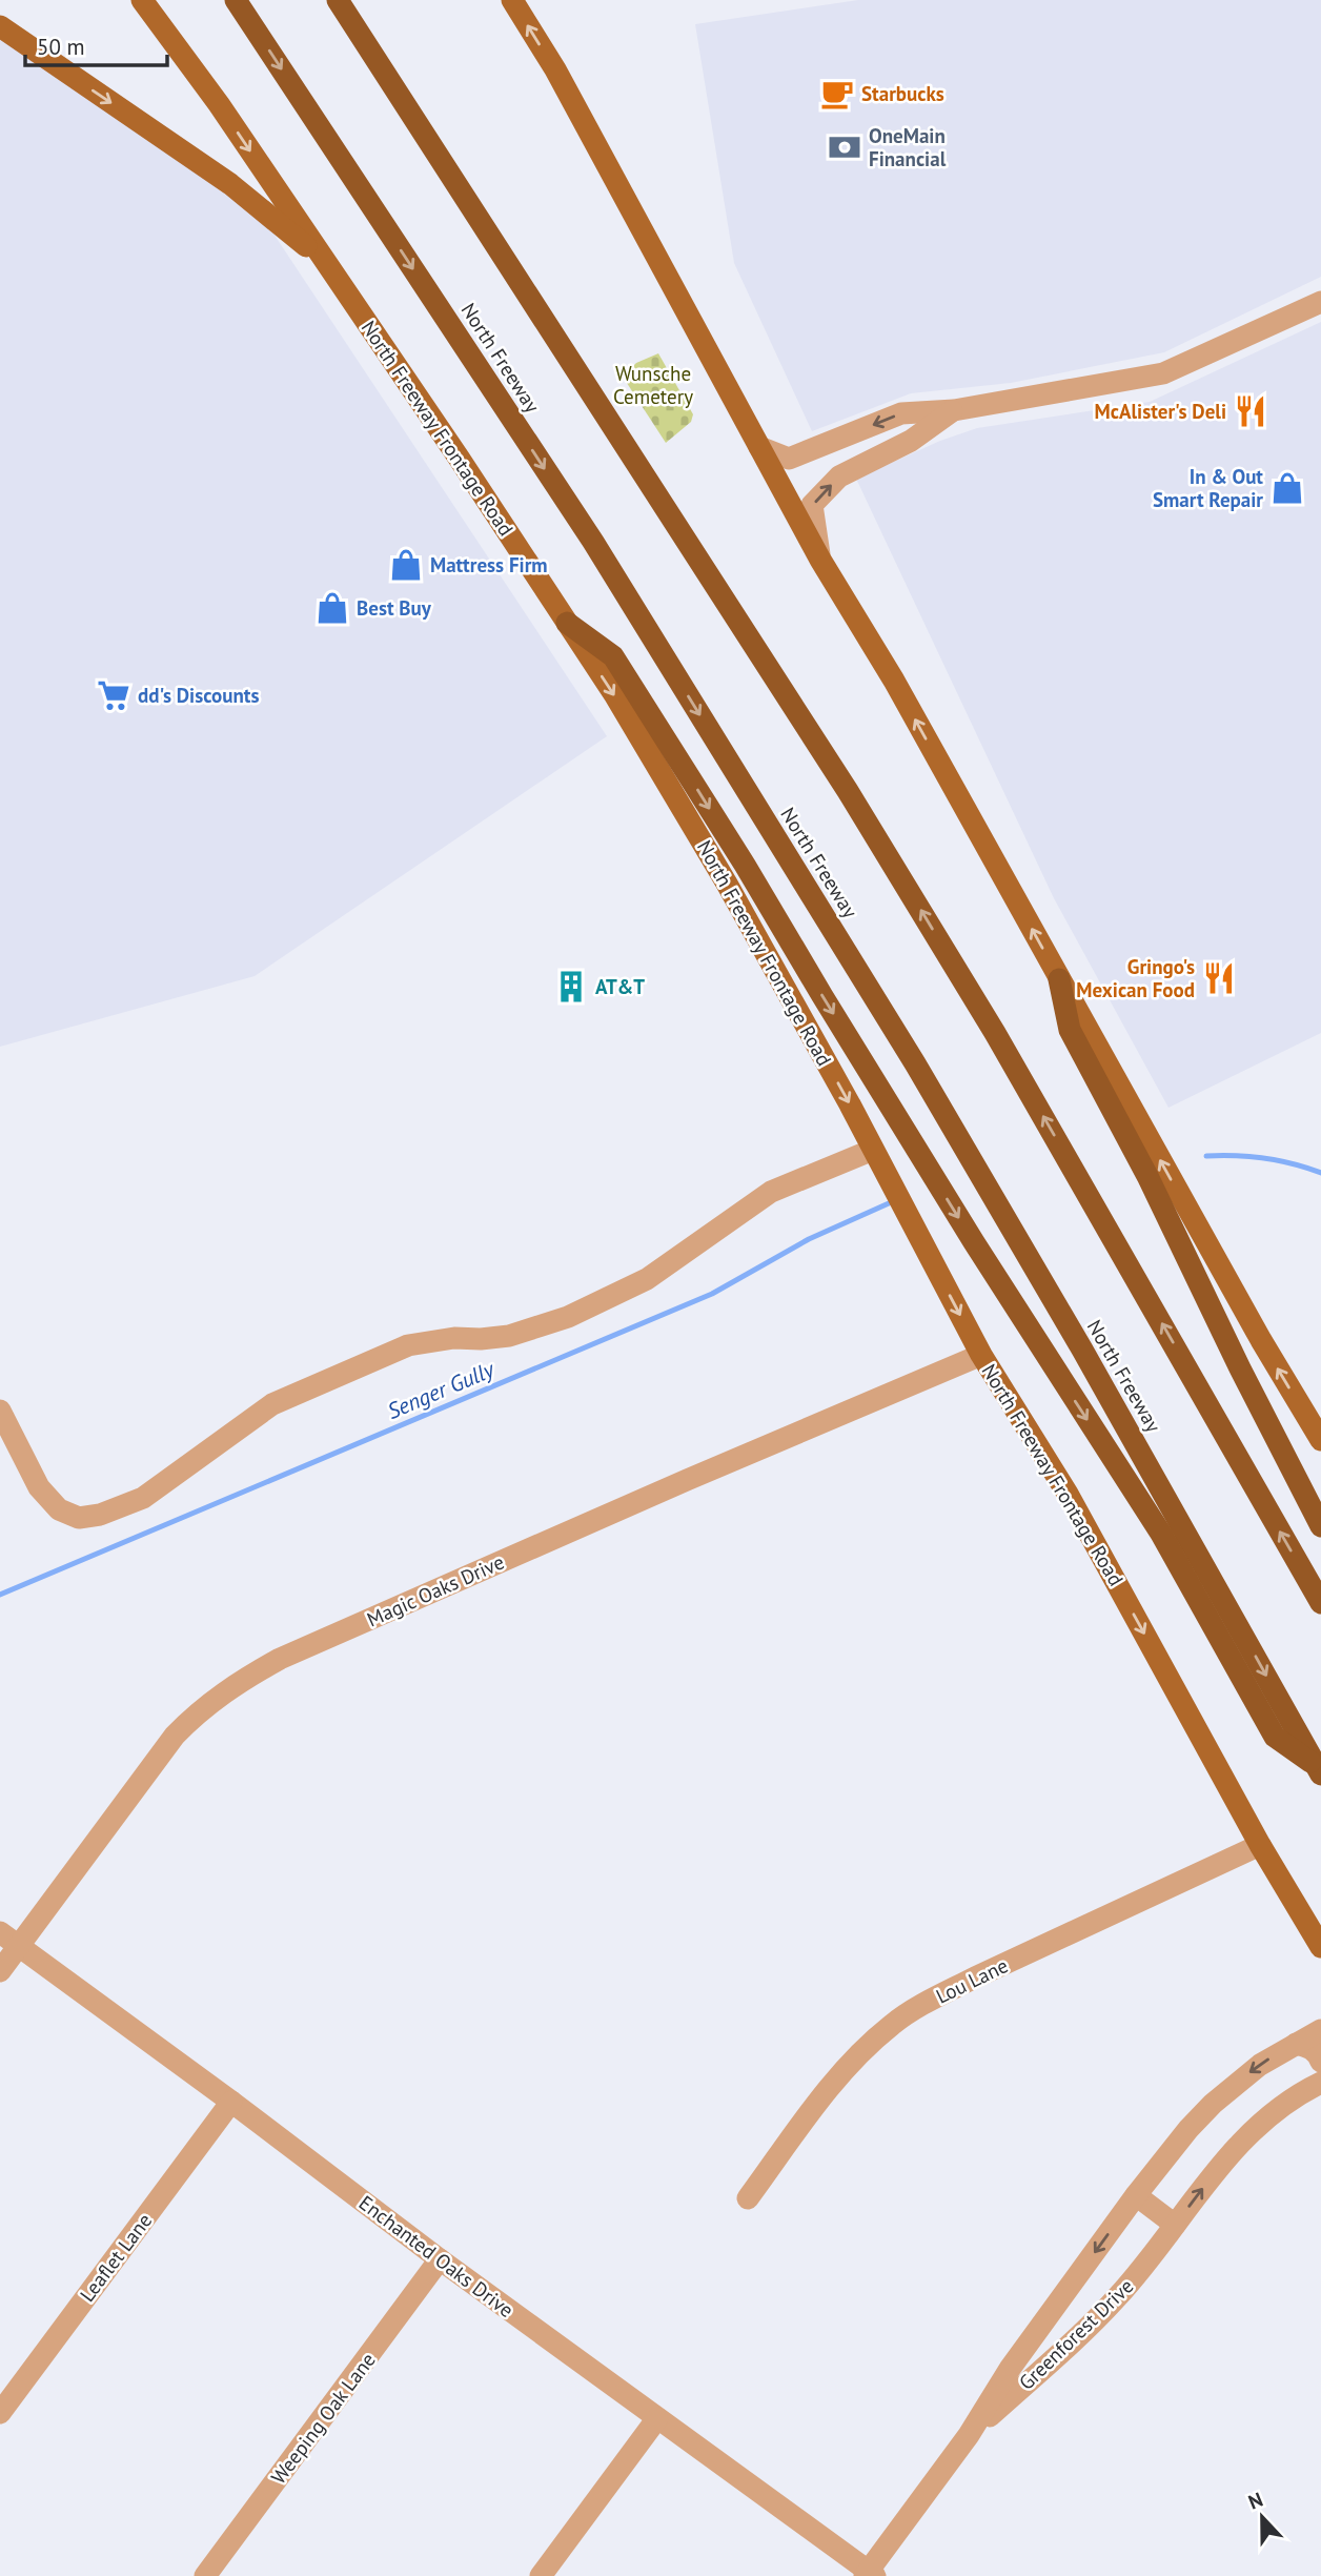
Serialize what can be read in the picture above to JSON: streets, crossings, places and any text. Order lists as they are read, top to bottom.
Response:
{
  "streets": {
    "highway": ["North Freeway"],
    "main road": ["North Freeway Frontage Road"],
    "street": [
      "Magic Oaks Drive",
      "Lou Lane",
      "Enchanted Oaks Drive",
      "Leaflet Lane",
      "Greenforest Drive",
      "Weeping Oak Lane"
    ]
  },
  "crossings": [
    ["North Freeway Frontage Road", "Magic Oaks Drive"],
    ["North Freeway Frontage Road", "Lou Lane"],
    ["Magic Oaks Drive", "Enchanted Oaks Drive"],
    ["Enchanted Oaks Drive", "Leaflet Lane"],
    ["Enchanted Oaks Drive", "Greenforest Drive"],
    ["Enchanted Oaks Drive", "Weeping Oak Lane"]
  ],
  "one_way": ["North Freeway Frontage Road"],
  "water": ["Senger Gully"],
  "parks": ["Wunsche Cemetery"],
  "places": {
    "cafe": ["Starbucks"],
    "bank": ["OneMain Financial"],
    "restaurant": ["McAlister's Deli", "Gringo's Mexican Food"],
    "shop": ["In & Out Smart Repair", "Mattress Firm", "Best Buy"],
    "supermarket": ["dd's Discounts"],
    "building": ["AT&T"]
  },
  "scale_bar": "50 m",
  "north": "top"
}
